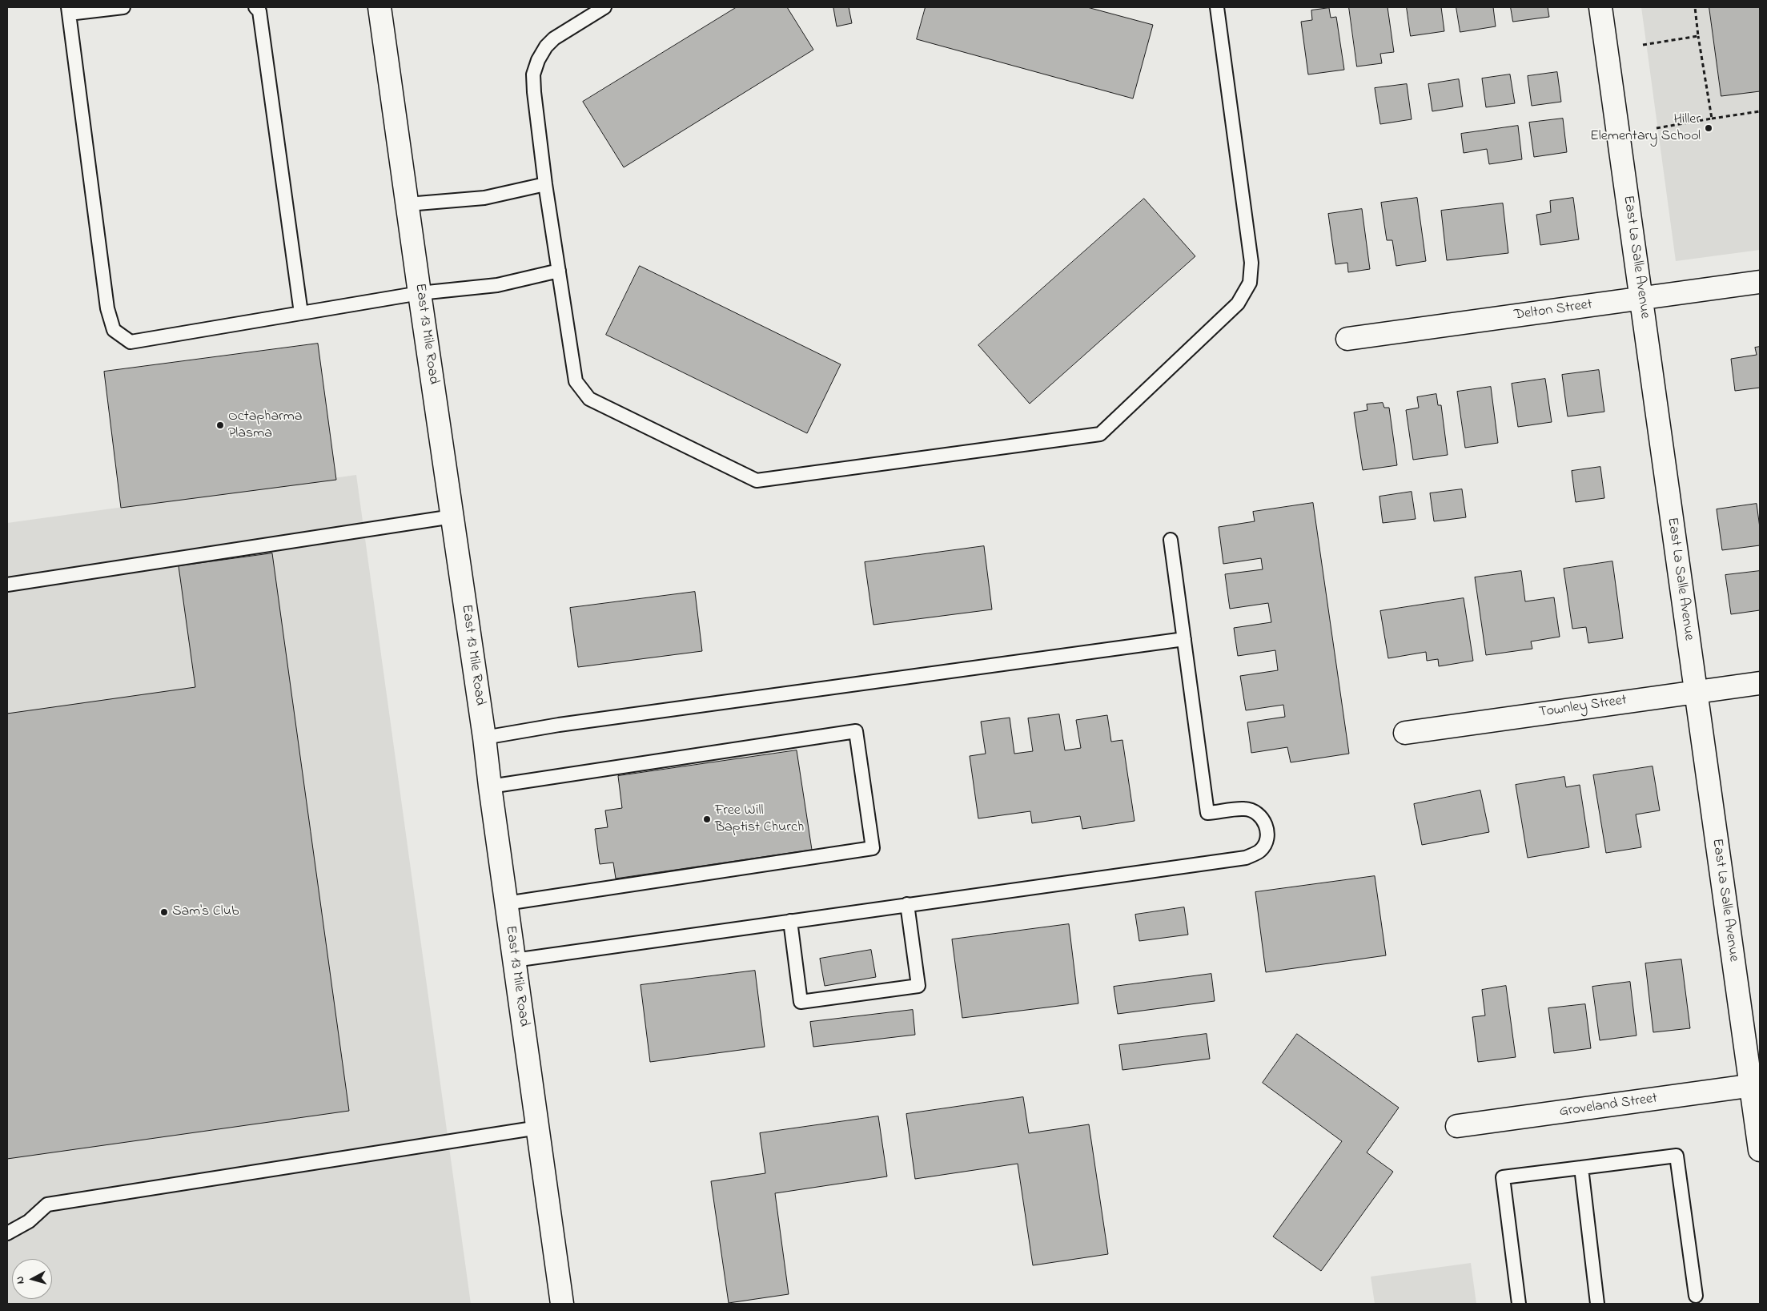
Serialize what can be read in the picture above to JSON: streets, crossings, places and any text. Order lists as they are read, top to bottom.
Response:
{
  "streets": {
    "street": [
      "East La Salle Avenue",
      "Delton Street",
      "East 13 Mile Road",
      "Townley Street",
      "Groveland Street"
    ]
  },
  "crossings": [
    ["East La Salle Avenue", "Delton Street"],
    ["East La Salle Avenue", "Townley Street"],
    ["East La Salle Avenue", "Groveland Street"]
  ],
  "places": [
    "Hiller Elementary School",
    "Octapharma Plasma",
    "Free Will Baptist Church",
    "Sam's Club"
  ],
  "north": "left"
}
